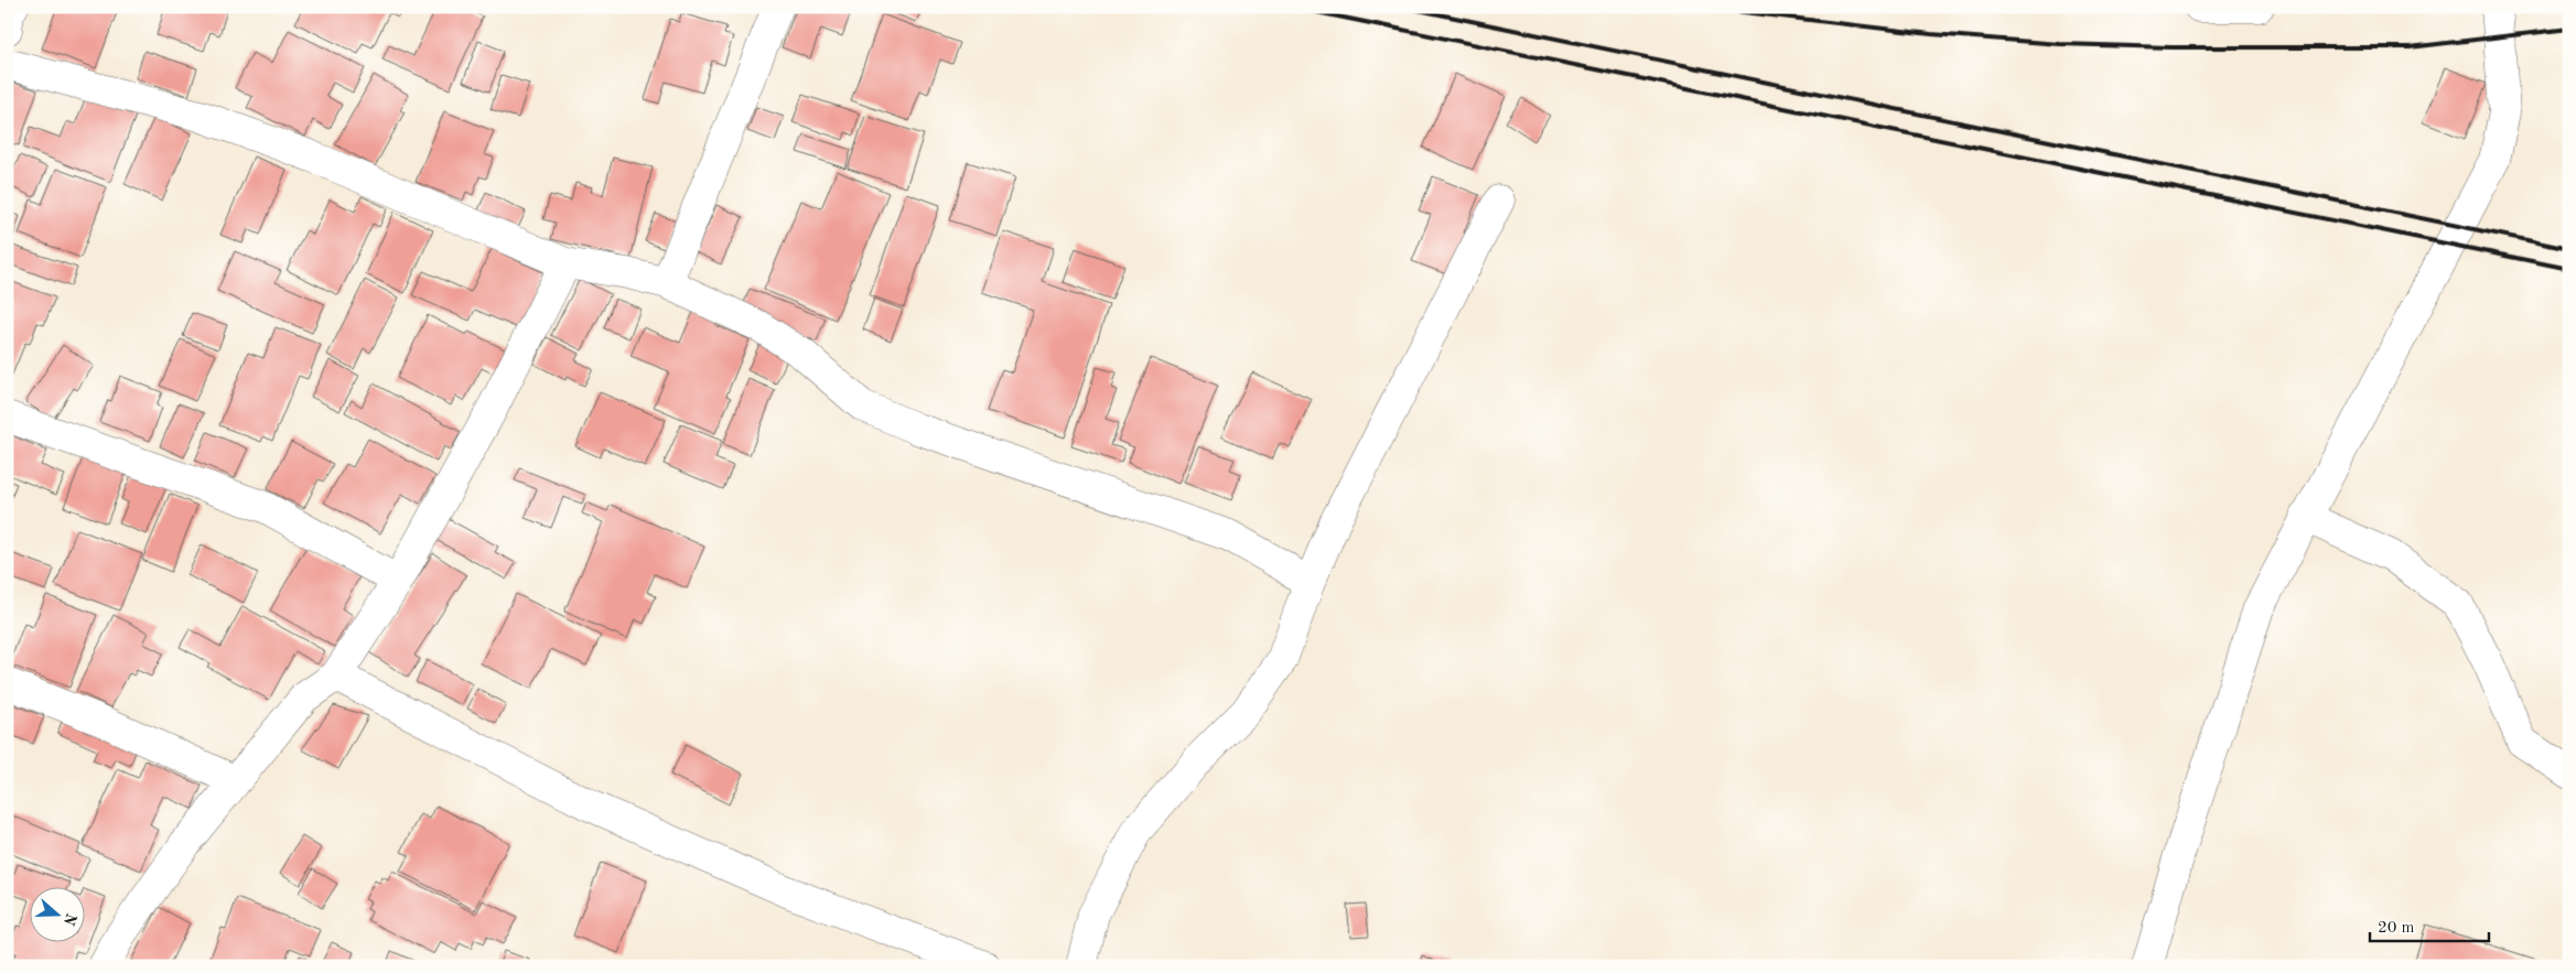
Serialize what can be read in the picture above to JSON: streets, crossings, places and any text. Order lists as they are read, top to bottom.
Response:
{
  "scale_bar": "20 m",
  "north": "right"
}
